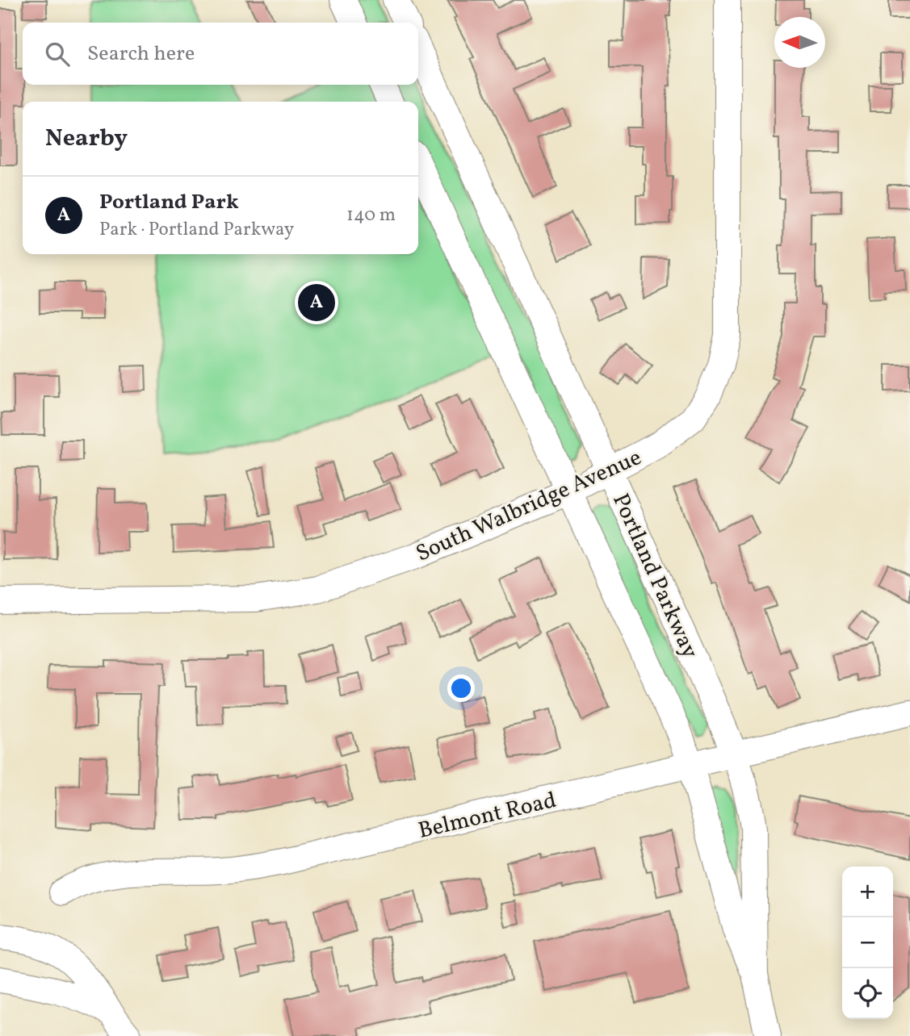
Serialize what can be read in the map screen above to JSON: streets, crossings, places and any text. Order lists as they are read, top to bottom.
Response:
{
  "streets": {
    "street": ["South Walbridge Avenue", "Portland Parkway", "Belmont Road"]
  },
  "crossings": [
    ["South Walbridge Avenue", "Portland Parkway"],
    ["Portland Parkway", "Belmont Road"]
  ],
  "north": "left",
  "page": {
    "search": "Search here",
    "heading": "Nearby",
    "list": [
      {
        "mark": "A",
        "name": "Portland Park",
        "note": "Park · Portland Parkway",
        "value": "140 m"
      }
    ],
    "pins": "A",
    "map_buttons": ["+", "−"]
  }
}
